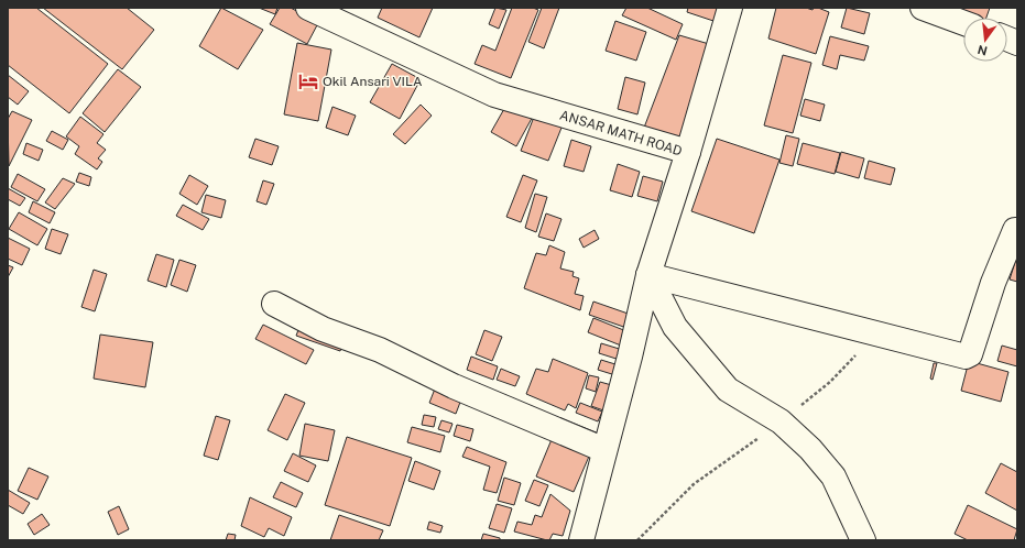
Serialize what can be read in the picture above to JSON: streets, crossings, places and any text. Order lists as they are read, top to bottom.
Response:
{
  "streets": {
    "street": ["ANSAR MATH ROAD"]
  },
  "places": {
    "hotel": ["Okil Ansari VILA"]
  },
  "north": "bottom"
}
